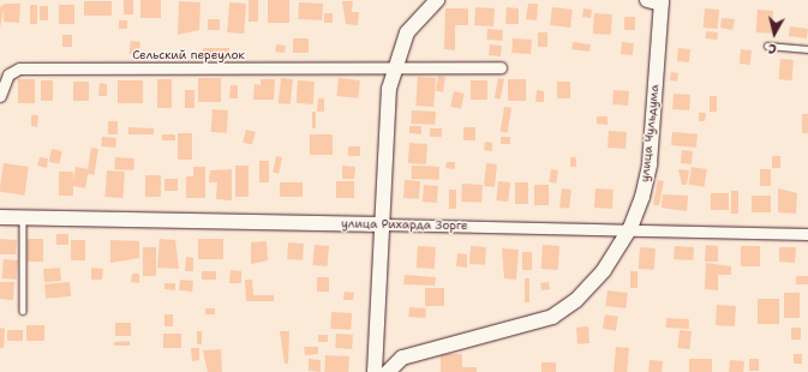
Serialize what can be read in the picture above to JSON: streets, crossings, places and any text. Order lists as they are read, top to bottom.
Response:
{
  "streets": {
    "main road": ["улица Чульдума", "улица Рихарда Зорге"],
    "street": ["Сельский переулок"]
  },
  "crossings": [
    ["улица Чульдума", "улица Рихарда Зорге"]
  ],
  "north": "bottom"
}
